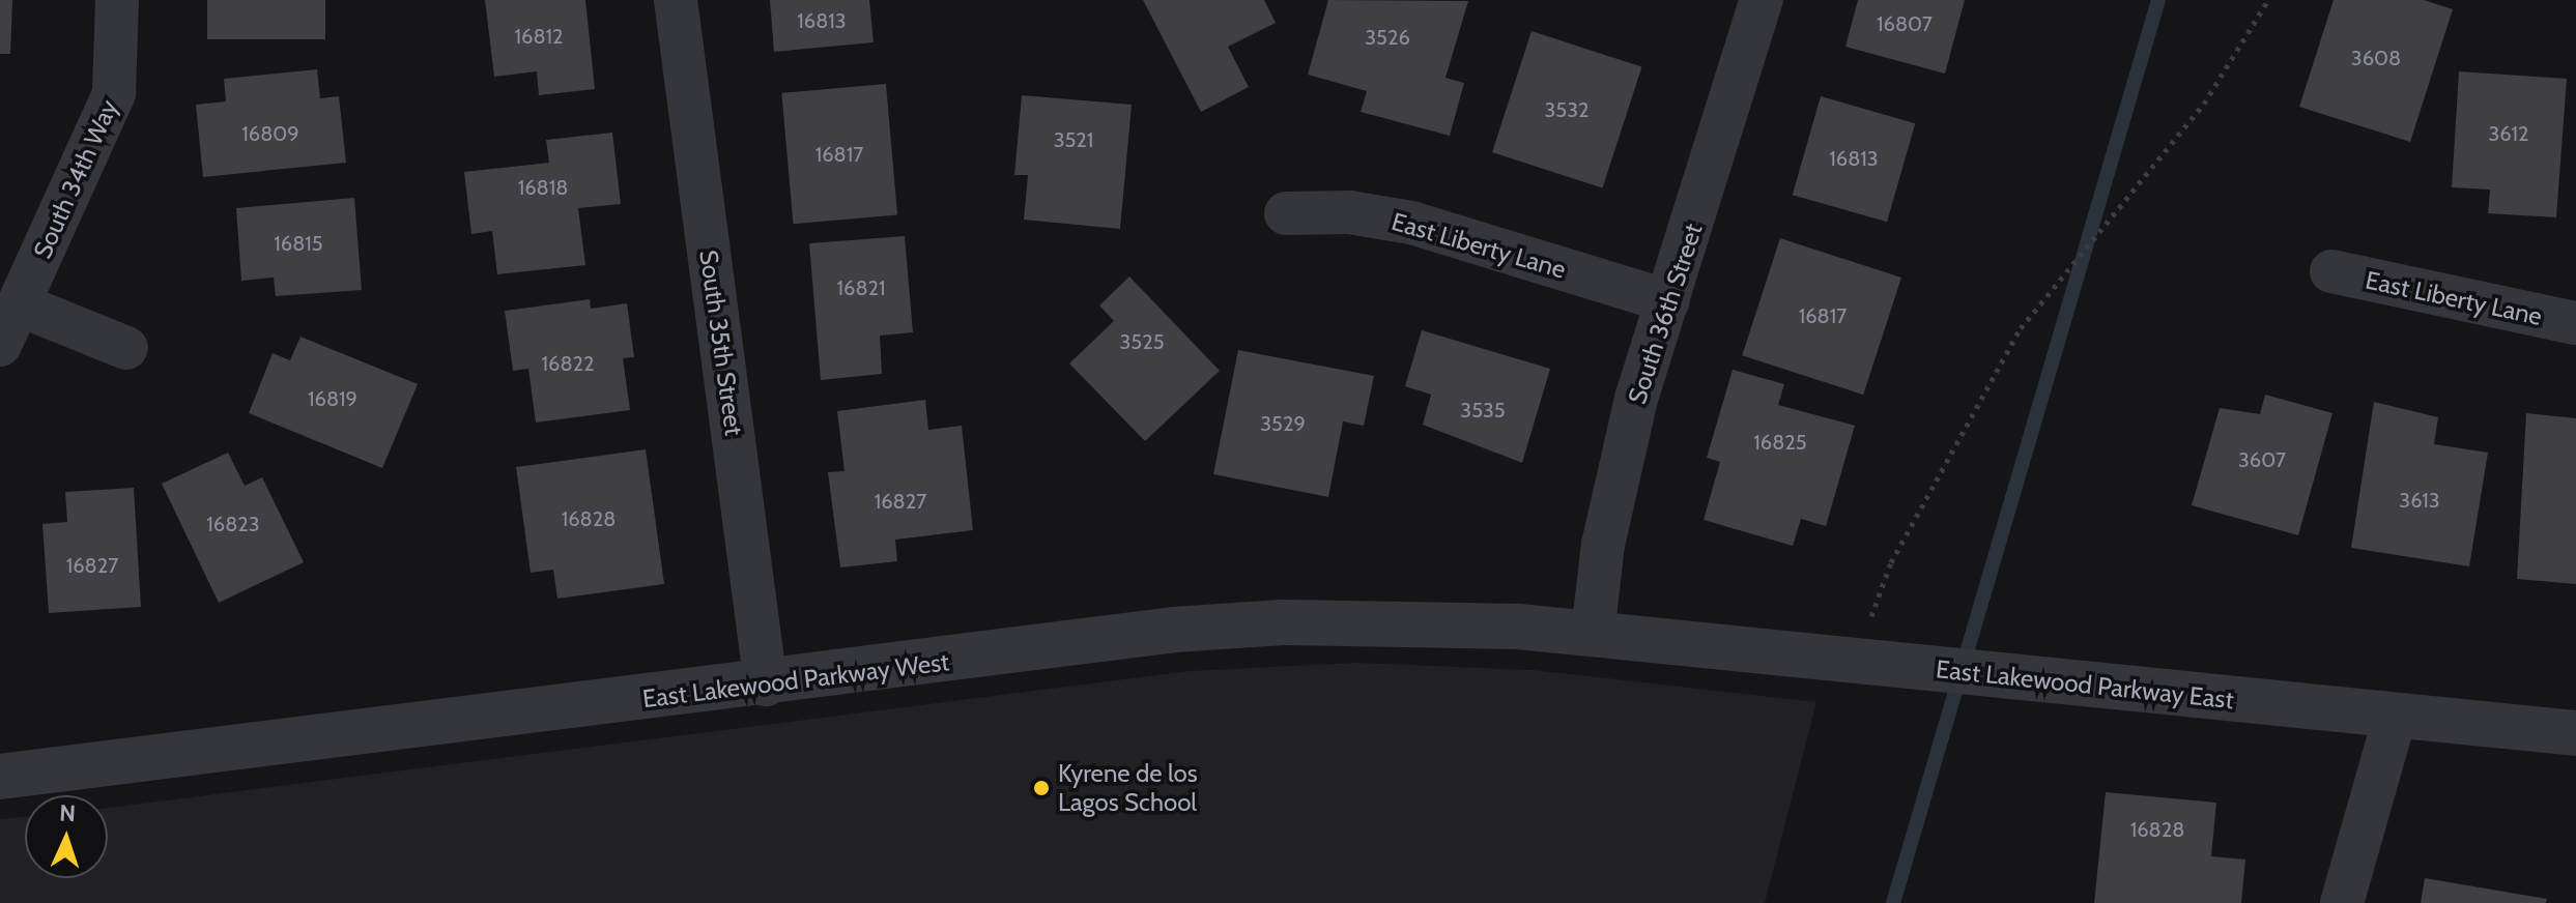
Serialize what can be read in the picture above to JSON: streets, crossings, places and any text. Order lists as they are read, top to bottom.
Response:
{
  "streets": {
    "street": [
      "South 34th Way",
      "East Liberty Lane",
      "South 36th Street",
      "South 35th Street",
      "East Lakewood Parkway West",
      "East Lakewood Parkway East"
    ]
  },
  "crossings": [
    ["East Liberty Lane", "South 36th Street"],
    ["South 36th Street", "East Lakewood Parkway West"],
    ["South 36th Street", "East Lakewood Parkway East"],
    ["South 35th Street", "East Lakewood Parkway West"],
    ["East Lakewood Parkway West", "East Lakewood Parkway East"]
  ],
  "places": ["Kyrene de los Lagos School"],
  "house_numbers": [
    "16813",
    "16807",
    "16812",
    "3526",
    "3608",
    "3532",
    "16809",
    "3612",
    "3521",
    "16817",
    "16813",
    "16818",
    "16815",
    "16821",
    "16817",
    "3525",
    "16822",
    "16819",
    "3535",
    "3529",
    "16825",
    "3607",
    "3613",
    "16827",
    "16828",
    "16823",
    "16827",
    "16828"
  ],
  "north": "top"
}
